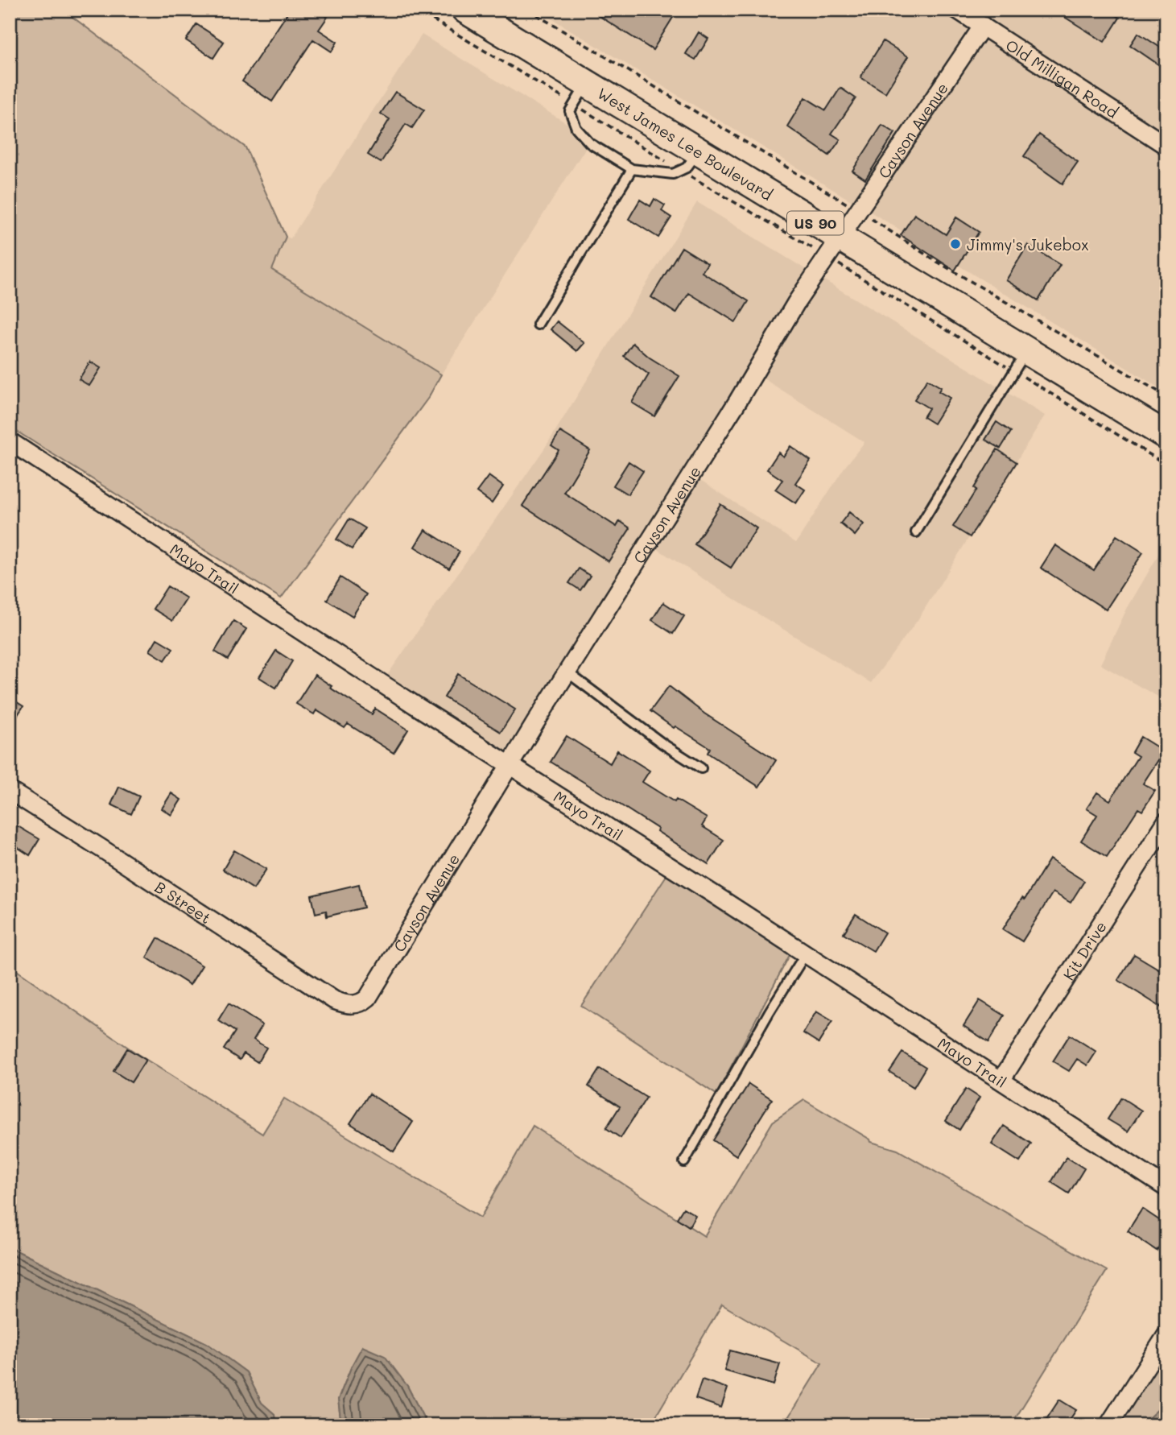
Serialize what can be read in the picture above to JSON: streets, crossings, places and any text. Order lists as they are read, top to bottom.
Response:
{
  "streets": {
    "main road": ["West James Lee Boulevard", "US 90"],
    "street": [
      "Old Milligan Road",
      "Cayson Avenue",
      "Mayo Trail",
      "B Street",
      "Kit Drive"
    ]
  },
  "crossings": [
    ["Old Milligan Road", "Cayson Avenue"],
    ["Cayson Avenue", "West James Lee Boulevard"],
    ["Cayson Avenue", "Mayo Trail"],
    ["Cayson Avenue", "B Street"],
    ["Mayo Trail", "Kit Drive"]
  ],
  "places": ["Jimmy's Jukebox"]
}
